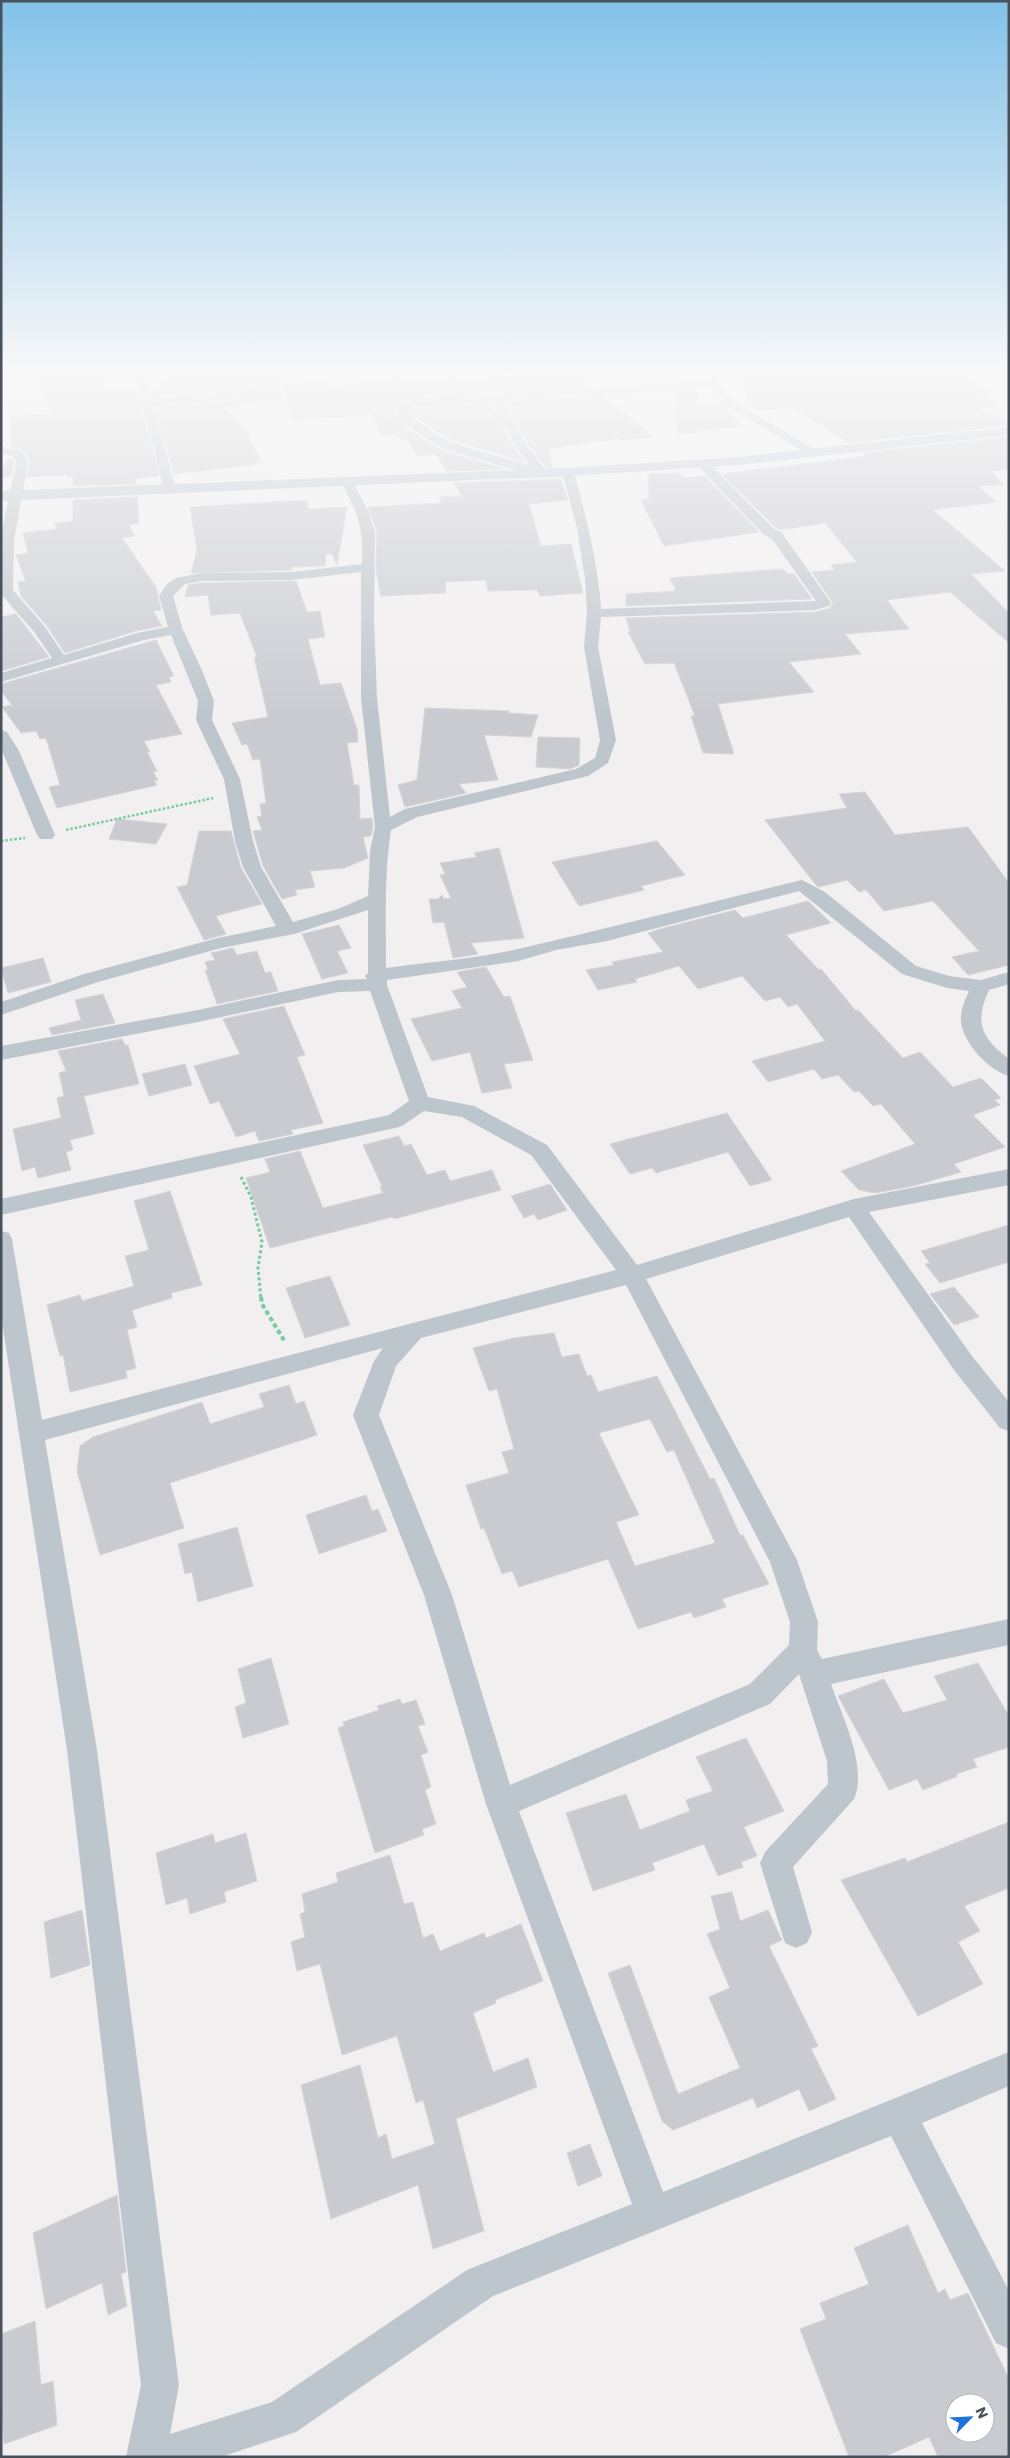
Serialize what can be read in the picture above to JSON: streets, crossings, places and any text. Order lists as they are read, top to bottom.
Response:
{
  "north": "top right"
}
